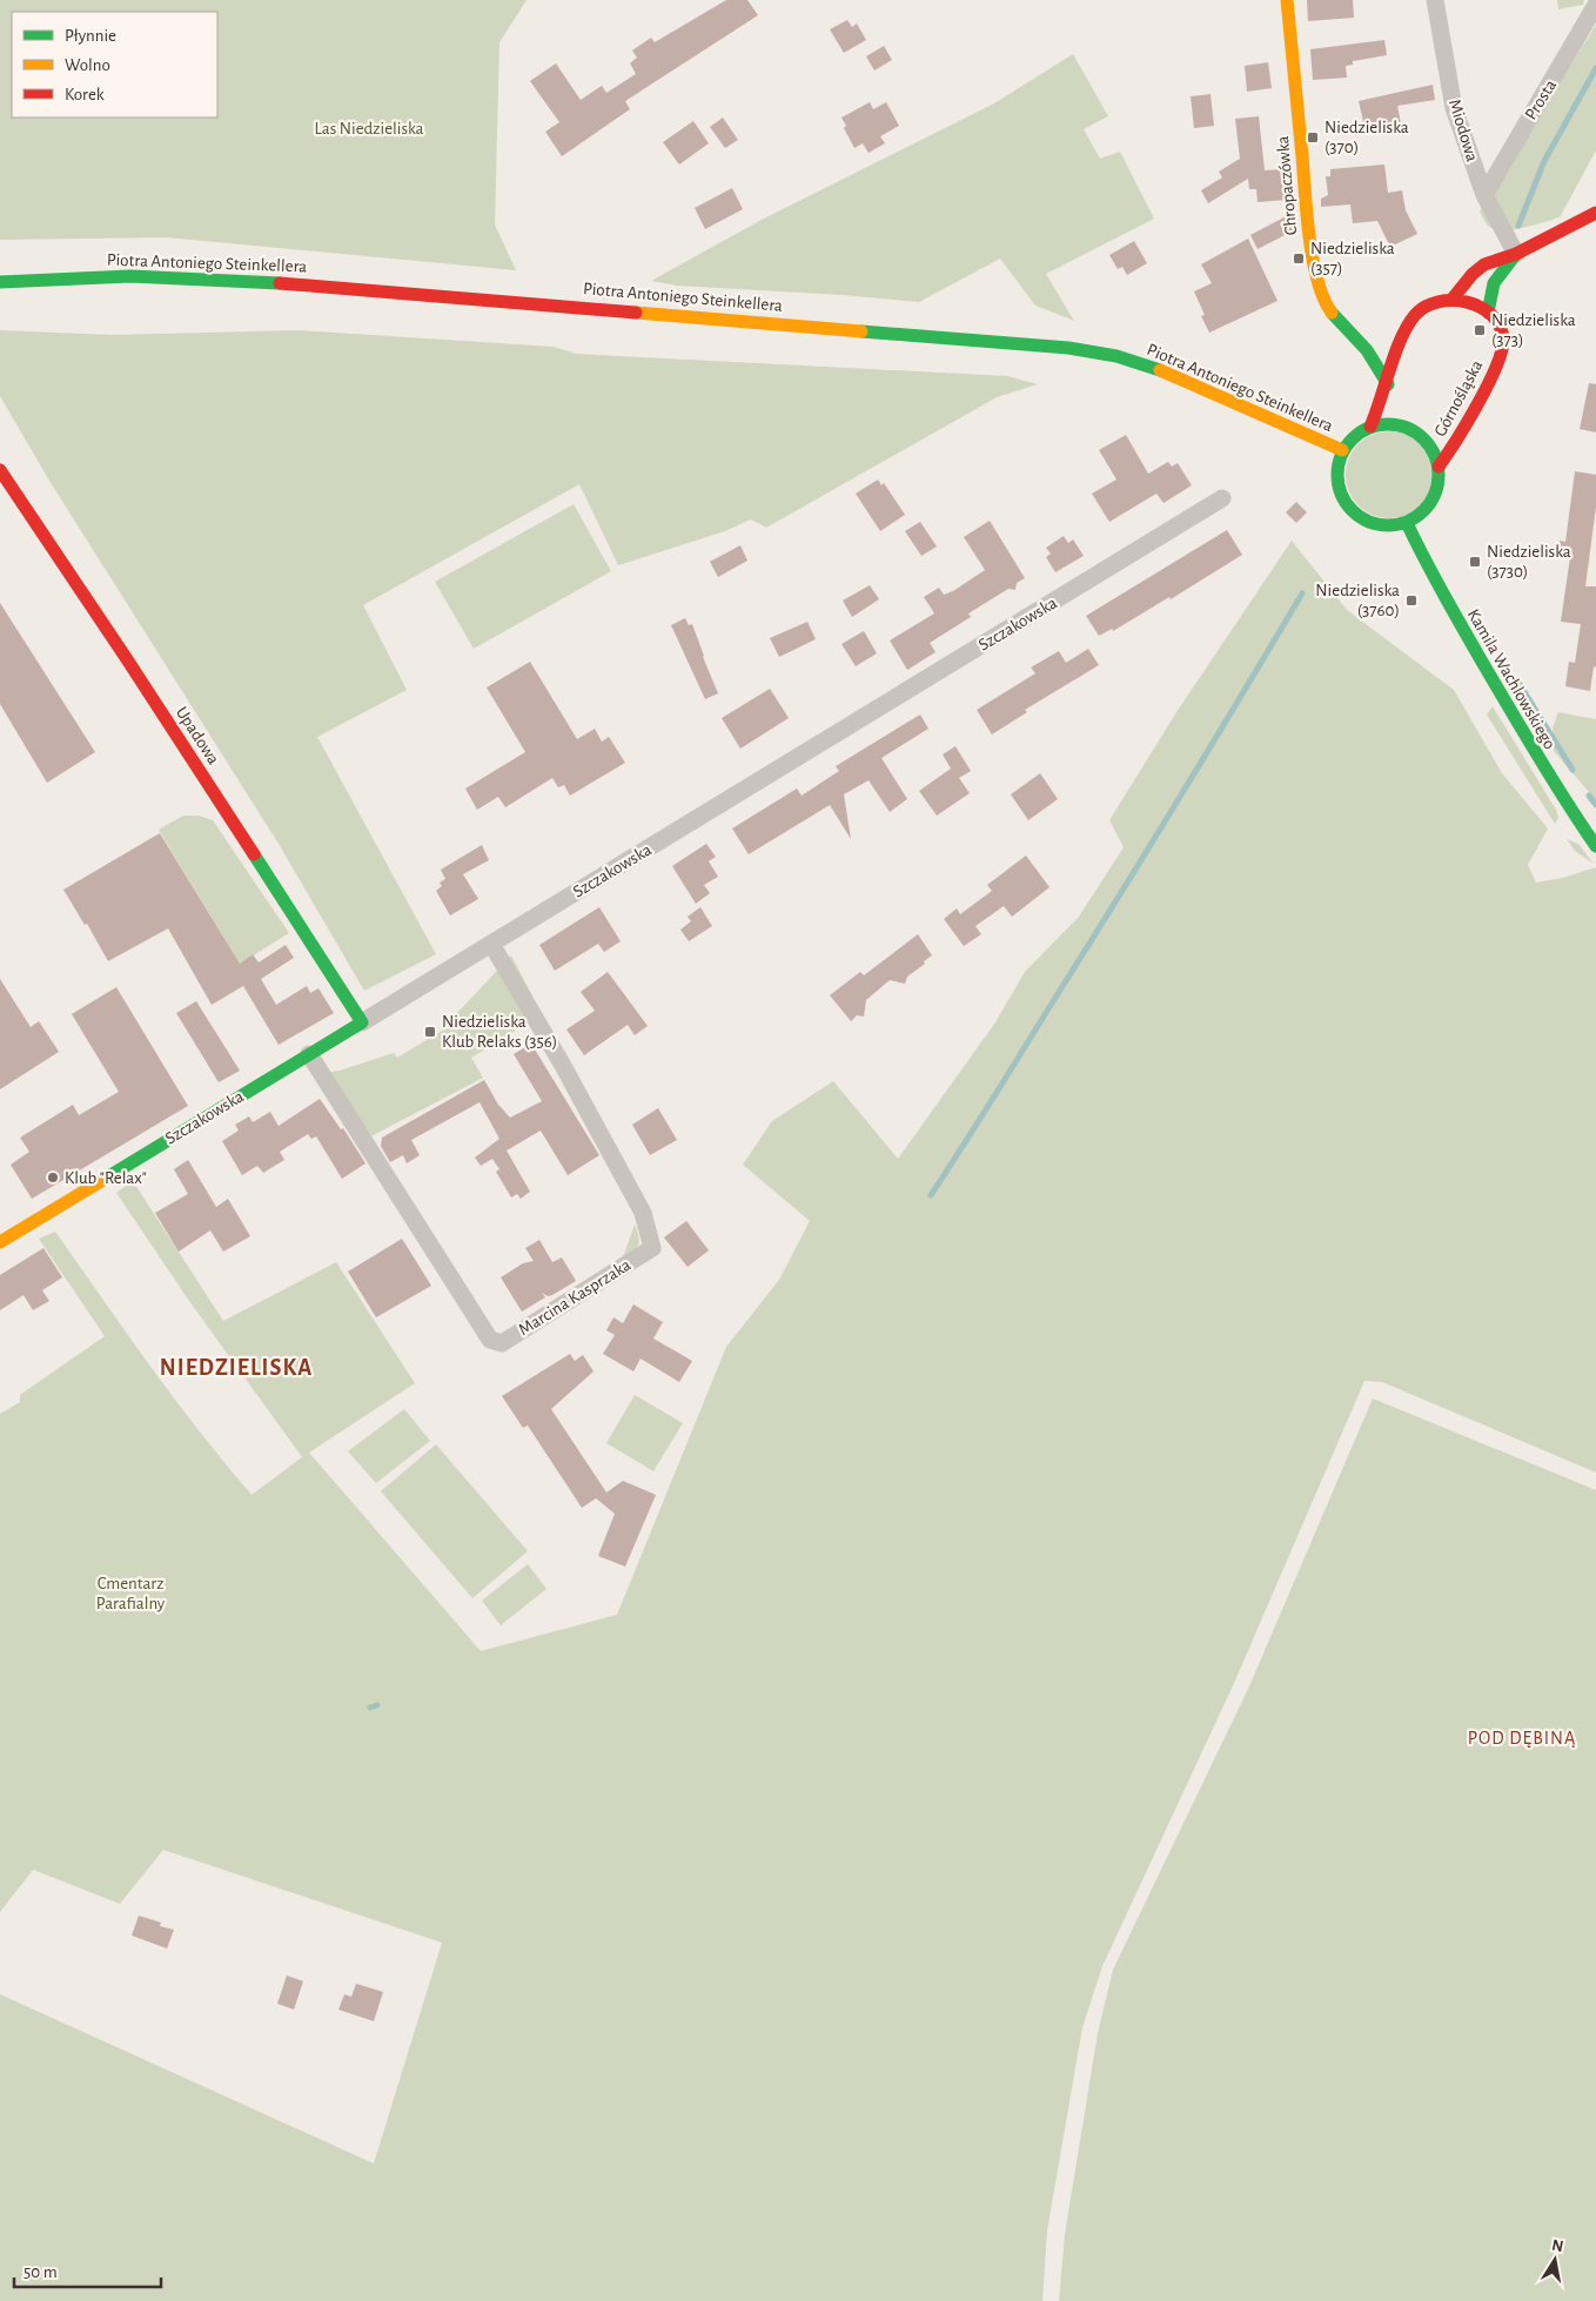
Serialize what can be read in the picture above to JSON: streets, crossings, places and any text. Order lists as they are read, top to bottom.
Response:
{
  "streets": {
    "street": [
      "Prosta",
      "Miodowa",
      "Chropaczówka",
      "Piotra Antoniego Steinkellera",
      "Górnośląska",
      "Szczakowska",
      "Kamila Wachlowskiego",
      "Upadowa",
      "Marcina Kasprzaka"
    ]
  },
  "crossings": [
    ["Prosta", "Miodowa"],
    ["Piotra Antoniego Steinkellera", "Górnośląska"],
    ["Piotra Antoniego Steinkellera", "Kamila Wachlowskiego"],
    ["Górnośląska", "Kamila Wachlowskiego"],
    ["Szczakowska", "Upadowa"],
    ["Szczakowska", "Marcina Kasprzaka"]
  ],
  "districts": ["NIEDZIELISKA", "POD DĘBINĄ"],
  "parks": ["Las Niedzieliska", "Cmentarz Parafialny"],
  "places": {
    "transit": [
      "Niedzieliska (370)",
      "Niedzieliska (357)",
      "Niedzieliska (373)",
      "Niedzieliska (3730)",
      "Niedzieliska (3760)",
      "Niedzieliska Klub Relaks (356)"
    ],
    "other": ["Klub \"Relax\""]
  },
  "legend": ["Płynnie", "Wolno", "Korek"],
  "scale_bar": "50 m",
  "north": "top"
}
